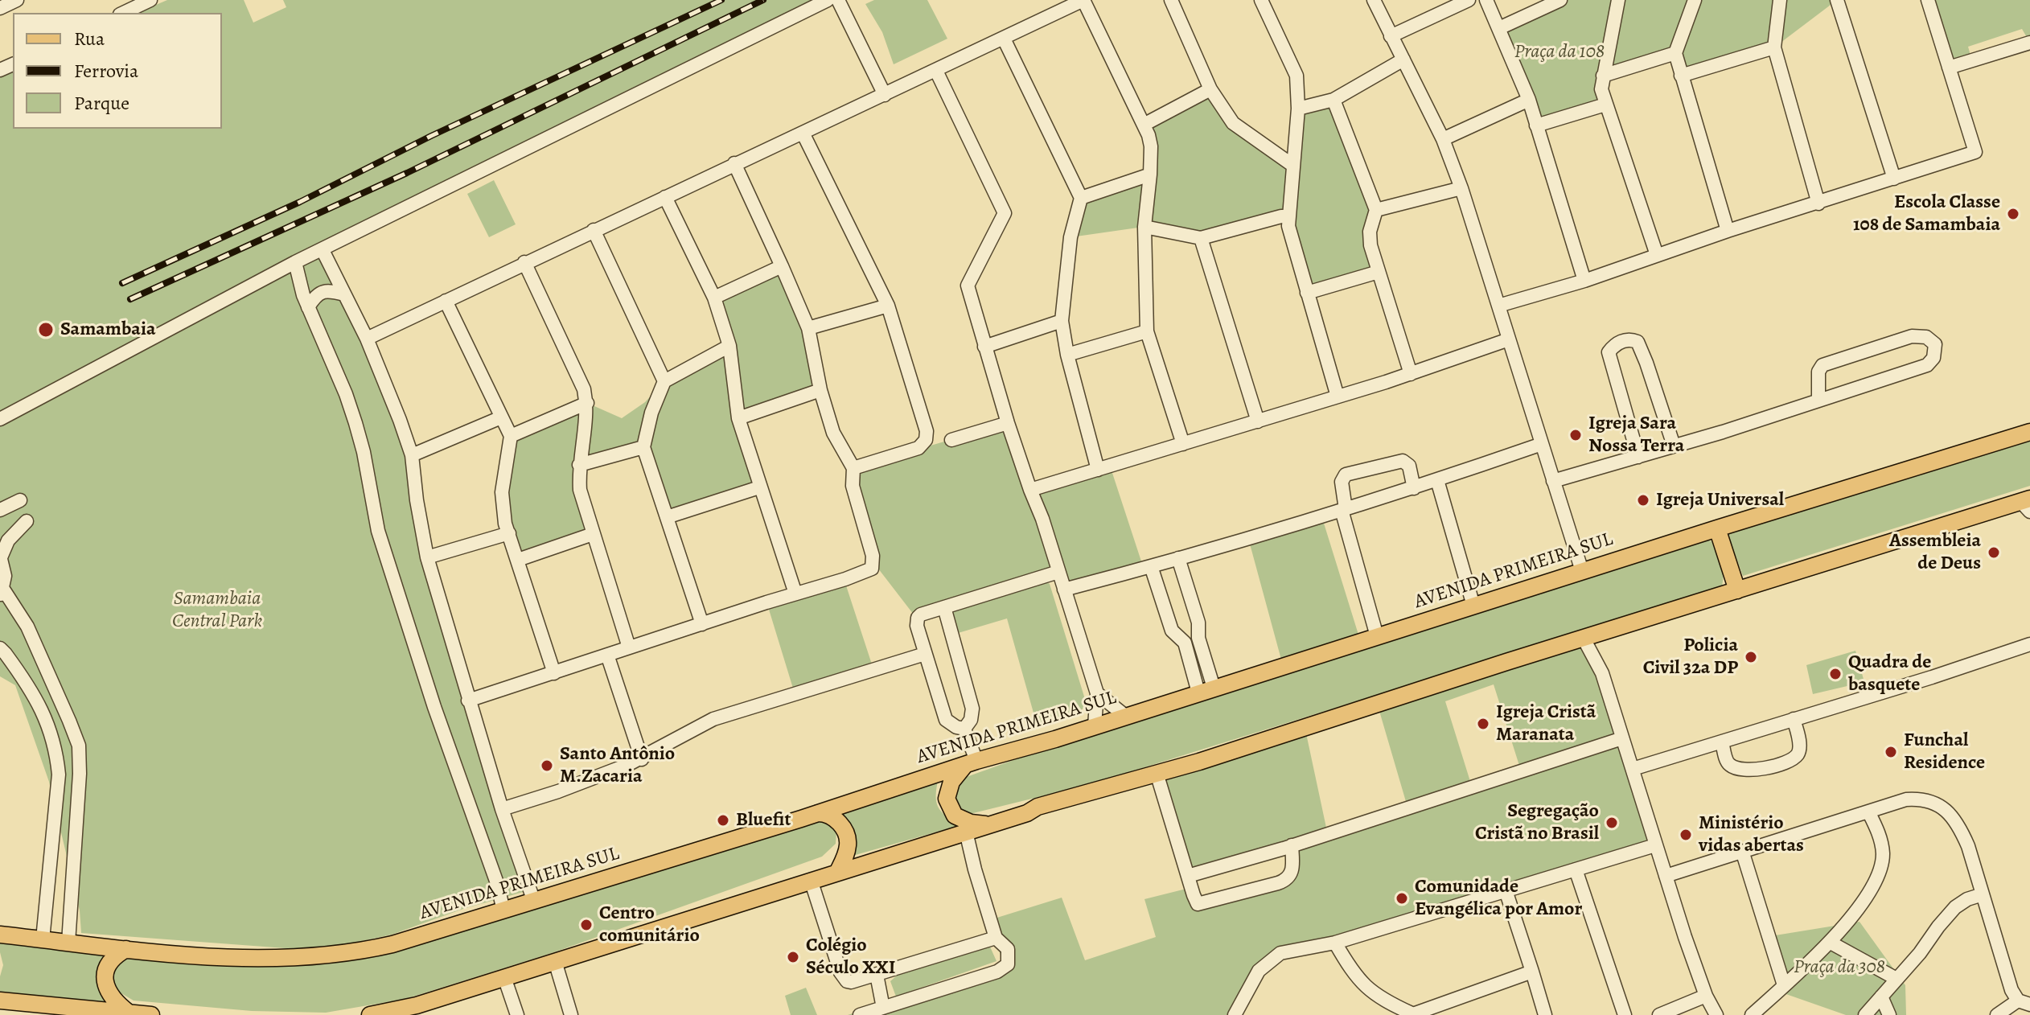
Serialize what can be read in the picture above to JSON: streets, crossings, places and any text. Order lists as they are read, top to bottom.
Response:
{
  "streets": {
    "main road": ["AVENIDA PRIMEIRA SUL"]
  },
  "parks": ["Praça da 108", "Samambaia Central Park", "Praça da 308"],
  "places": [
    "Escola Classe 108 de Samambaia",
    "Samambaia",
    "Igreja Sara Nossa Terra",
    "Igreja Universal",
    "Assembleia de Deus",
    "Policia Civil 32a DP",
    "Quadra de basquete",
    "Igreja Cristã Maranata",
    "Funchal Residence",
    "Santo Antônio M.Zacaria",
    "Bluefit",
    "Segregação Cristã no Brasil",
    "Ministério vidas abertas",
    "Comunidade Evangélica por Amor",
    "Centro comunitário",
    "Colégio Século XXI"
  ],
  "legend": ["Rua", "Ferrovia", "Parque"]
}
